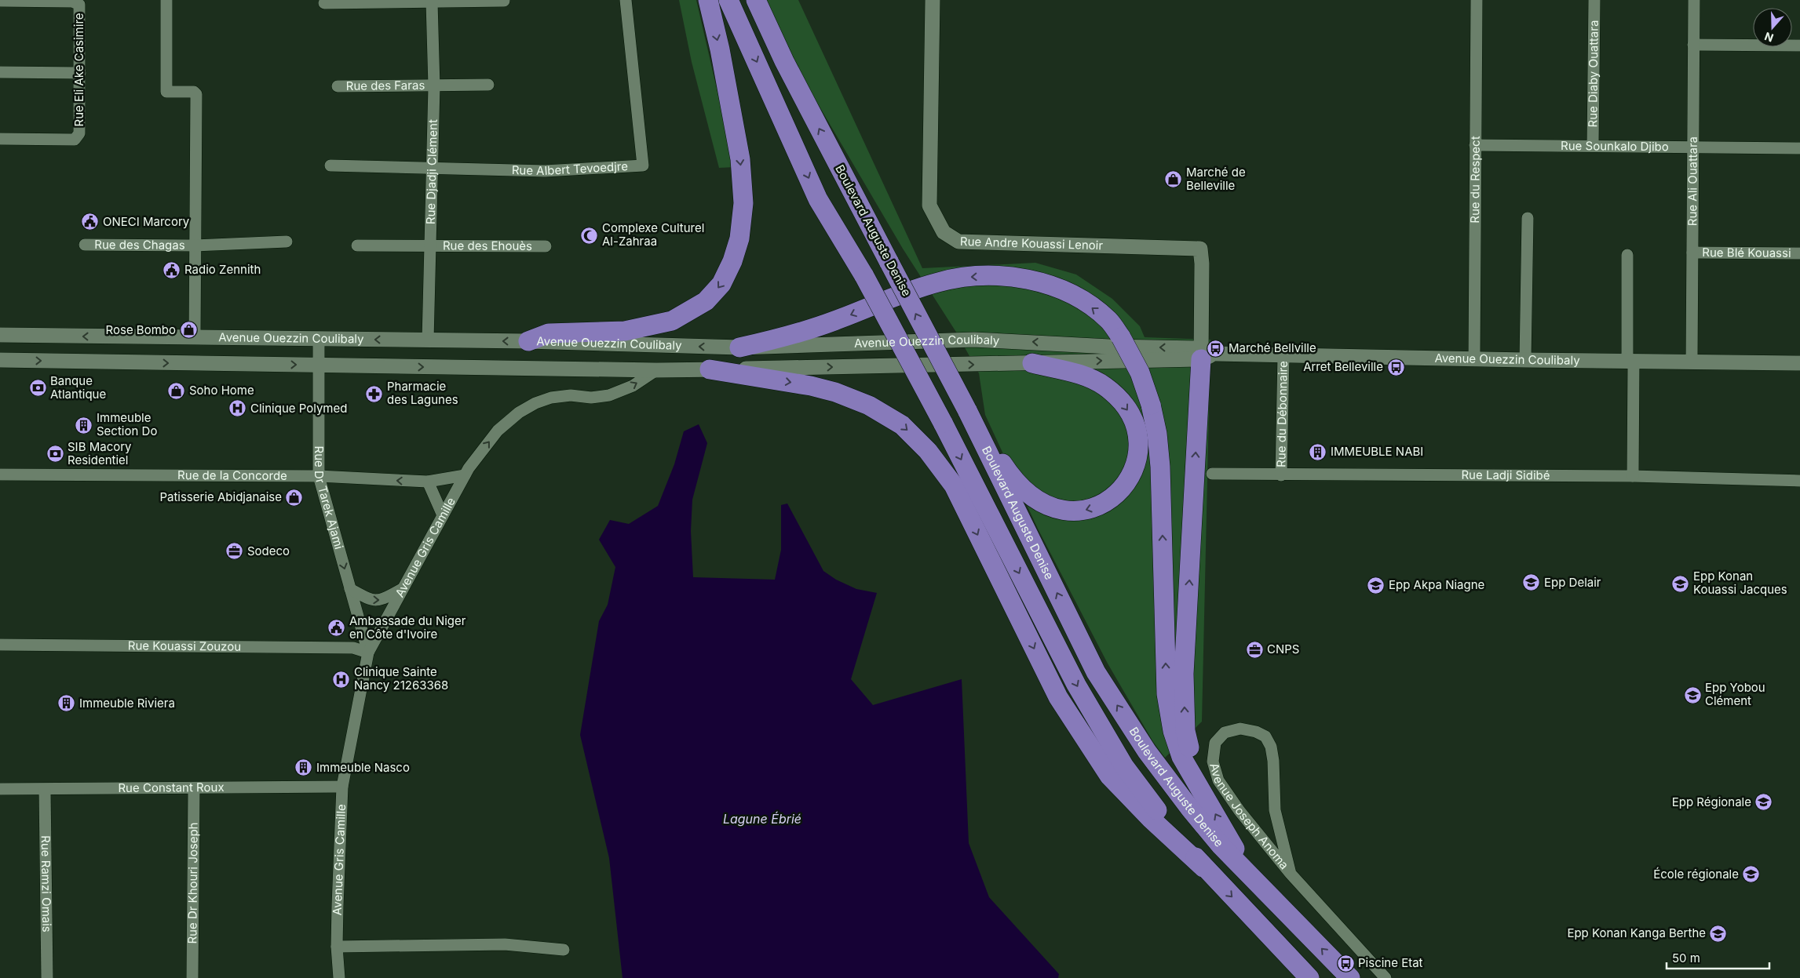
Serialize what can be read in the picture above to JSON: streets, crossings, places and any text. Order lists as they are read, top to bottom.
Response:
{
  "streets": {
    "highway": ["Boulevard Auguste Denise"],
    "street": [
      "Rue Eli Ake Casimire",
      "Rue Diaby Ouattara",
      "Rue des Faras",
      "Rue Sounkalo Djibo",
      "Rue Albert Tevoedjre",
      "Rue Djadji Clément",
      "Rue du Respect",
      "Rue Ali Ouattara",
      "Rue Andre Kouassi Lenoir",
      "Rue des Chagas",
      "Rue des Ehouès",
      "Rue Blé Kouassi",
      "Avenue Ouezzin Coulibaly",
      "Rue du Débonnaire",
      "Rue de la Concorde",
      "Rue Ladji Sidibé",
      "Rue Dr Tarek Ajami",
      "Avenue Gris Camille",
      "Rue Kouassi Zouzou",
      "Rue Constant Roux",
      "Avenue Joseph Anoma",
      "Rue Dr Khouri Joseph",
      "Rue Ramzi Omais"
    ]
  },
  "crossings": [
    ["Rue Diaby Ouattara", "Rue Sounkalo Djibo"],
    ["Rue des Faras", "Rue Djadji Clément"],
    ["Rue Sounkalo Djibo", "Rue du Respect"],
    ["Rue Sounkalo Djibo", "Rue Ali Ouattara"],
    ["Rue Albert Tevoedjre", "Rue Djadji Clément"],
    ["Rue Djadji Clément", "Rue des Ehouès"],
    ["Rue Djadji Clément", "Avenue Ouezzin Coulibaly"],
    ["Rue du Respect", "Avenue Ouezzin Coulibaly"],
    ["Rue Ali Ouattara", "Rue Blé Kouassi"],
    ["Rue Ali Ouattara", "Avenue Ouezzin Coulibaly"],
    ["Rue Andre Kouassi Lenoir", "Avenue Ouezzin Coulibaly"],
    ["Avenue Ouezzin Coulibaly", "Rue du Débonnaire"],
    ["Avenue Ouezzin Coulibaly", "Rue Dr Tarek Ajami"],
    ["Avenue Ouezzin Coulibaly", "Avenue Gris Camille"],
    ["Rue du Débonnaire", "Rue Ladji Sidibé"],
    ["Rue de la Concorde", "Rue Dr Tarek Ajami"],
    ["Rue de la Concorde", "Avenue Gris Camille"],
    ["Rue Dr Tarek Ajami", "Avenue Gris Camille"],
    ["Rue Dr Tarek Ajami", "Rue Kouassi Zouzou"],
    ["Avenue Gris Camille", "Rue Kouassi Zouzou"],
    ["Avenue Gris Camille", "Rue Constant Roux"],
    ["Rue Constant Roux", "Rue Dr Khouri Joseph"],
    ["Rue Constant Roux", "Rue Ramzi Omais"]
  ],
  "one_way": ["Rue Dr Tarek Ajami"],
  "water": ["Lagune Ébrié"],
  "places": {
    "shop": [
      "Marché de Belleville",
      "Rose Bombo",
      "Soho Home",
      "Patisserie Abidjanaise"
    ],
    "public building": ["ONECI Marcory", "Radio Zennith", "Ambassade du Niger en Côte d'Ivoire"],
    "mosque": ["Complexe Culturel Al-Zahraa"],
    "bus stop": ["Marché Bellville", "Arret Belleville", "Piscine Etat"],
    "bank": ["Banque Atlantique", "SIB Macory Residentiel"],
    "pharmacy": ["Pharmacie des Lagunes"],
    "hospital": ["Clinique Polymed", "Clinique Sainte Nancy 21263368"],
    "building": [
      "Immeuble Section Do",
      "IMMEUBLE NABI",
      "Immeuble Riviera",
      "Immeuble Nasco"
    ],
    "office": ["Sodeco", "CNPS"],
    "school or university": [
      "Epp Delair",
      "Epp Konan Kouassi Jacques",
      "Epp Akpa Niagne",
      "Epp Yobou Clément",
      "Epp Régionale",
      "École régionale",
      "Epp Konan Kanga Berthe"
    ]
  },
  "scale_bar": "50 m",
  "north": "bottom"
}
